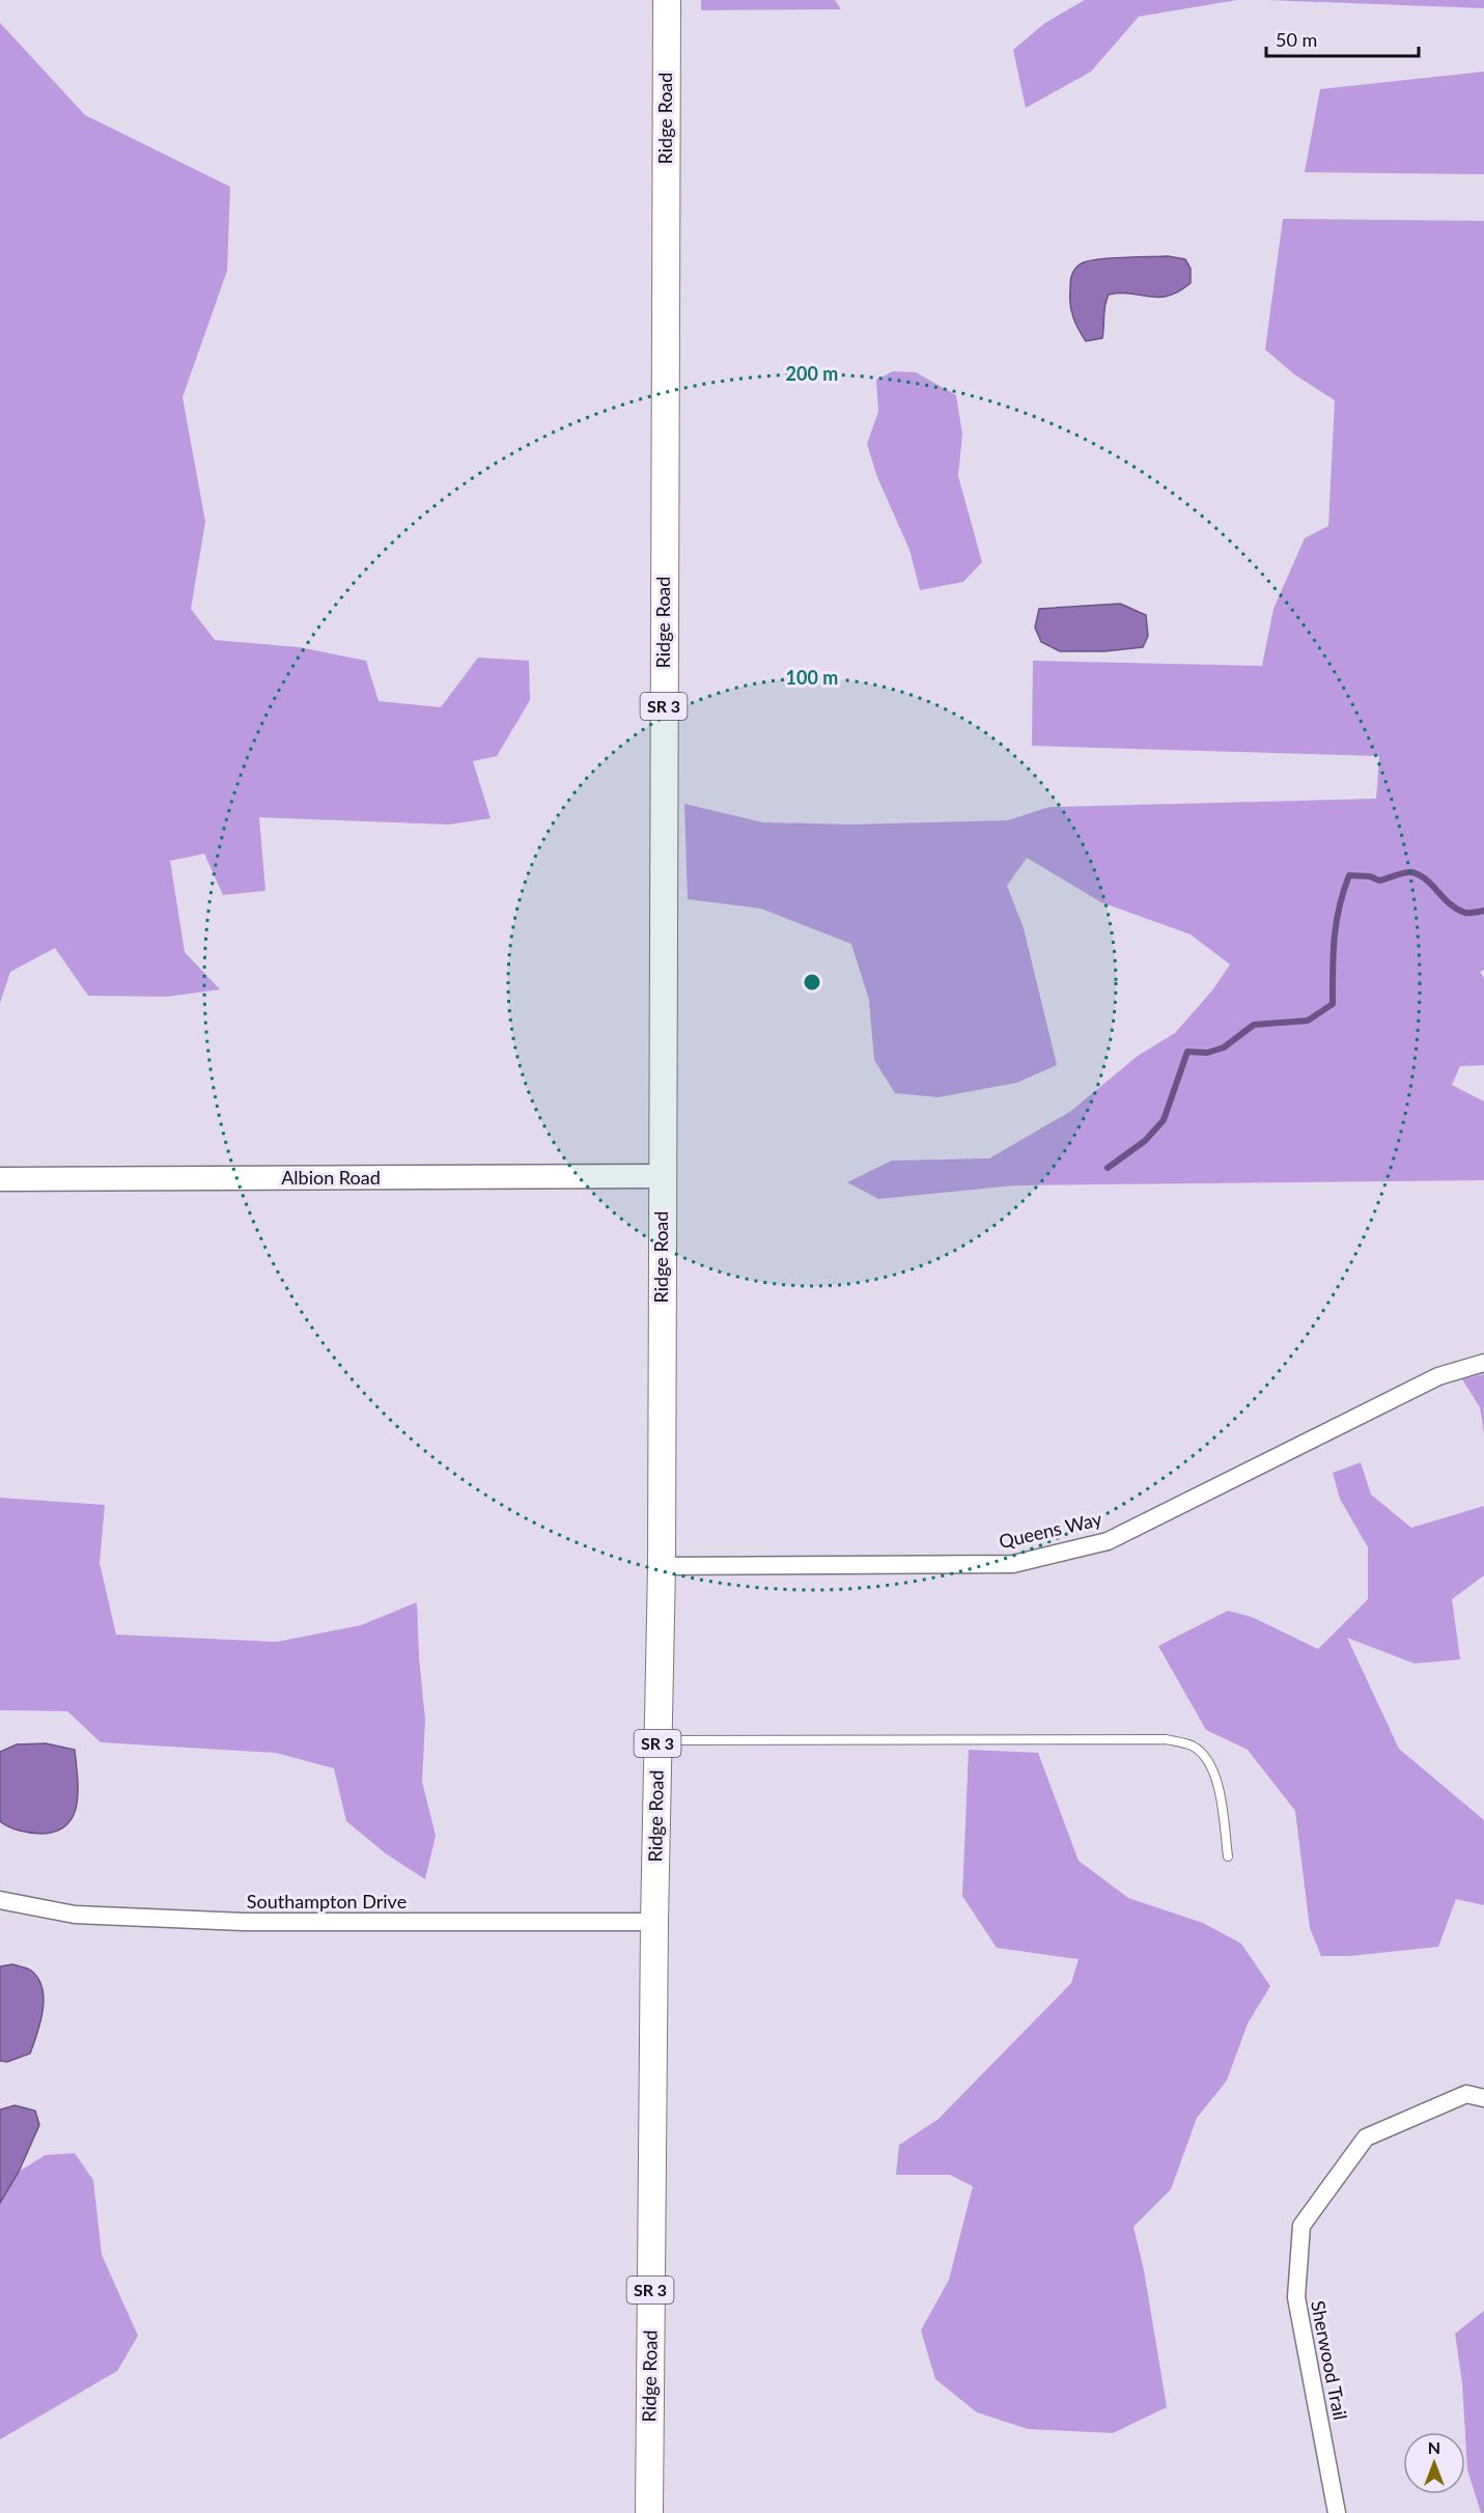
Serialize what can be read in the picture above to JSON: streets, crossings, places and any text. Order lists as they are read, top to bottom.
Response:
{
  "streets": {
    "main road": ["Ridge Road", "SR 3"],
    "street": [
      "Albion Road",
      "Queens Way",
      "Southampton Drive",
      "Sherwood Trail"
    ]
  },
  "crossings": [
    ["Ridge Road", "Albion Road"],
    ["Ridge Road", "Queens Way"],
    ["Ridge Road", "Southampton Drive"]
  ],
  "scale_bar": "50 m",
  "north": "top",
  "rings": ["200 m", "100 m"]
}
